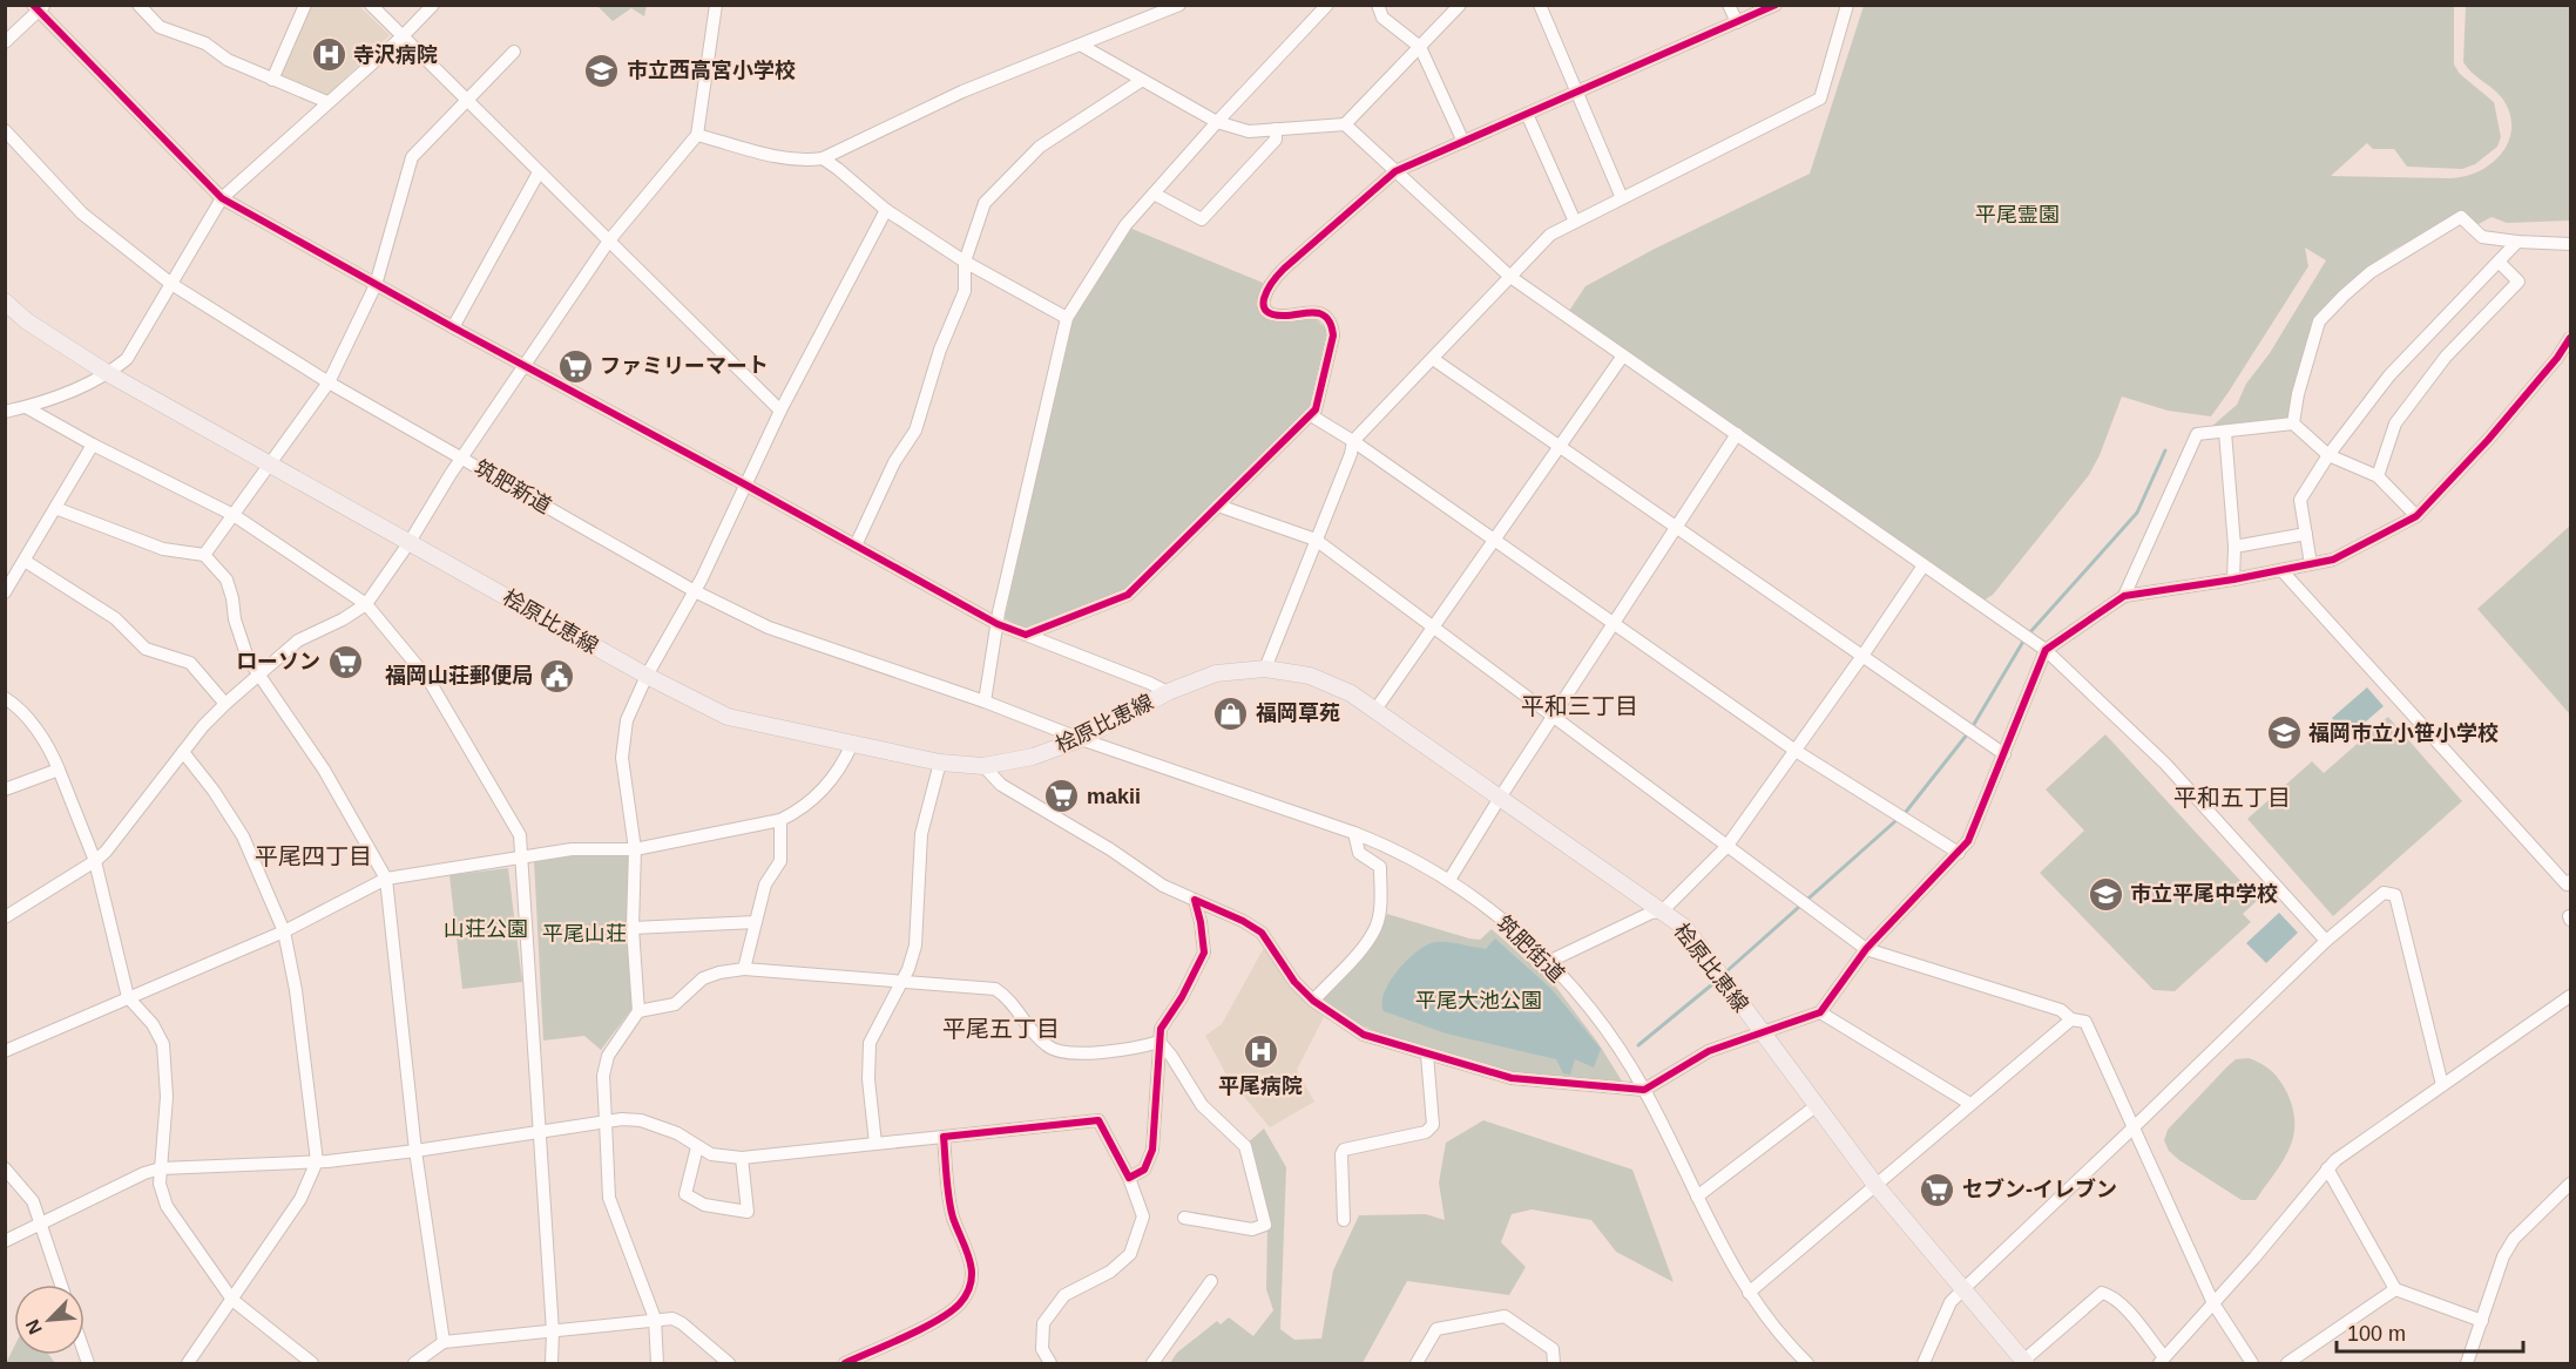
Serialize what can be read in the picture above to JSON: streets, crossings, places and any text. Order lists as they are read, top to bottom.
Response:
{
  "streets": {
    "main road": ["桧原比恵線"],
    "street": ["筑肥新道", "筑肥街道"]
  },
  "crossings": [
    ["筑肥新道", "桧原比恵線"],
    ["筑肥新道", "筑肥街道"],
    ["桧原比恵線", "筑肥街道"]
  ],
  "districts": [
    "平和三丁目",
    "平和五丁目",
    "平尾四丁目",
    "平尾五丁目"
  ],
  "parks": [
    "平尾霊園",
    "山荘公園",
    "平尾山荘",
    "平尾大池公園"
  ],
  "places": {
    "hospital": ["寺沢病院", "平尾病院"],
    "school or university": ["市立西高宮小学校", "福岡市立小笹小学校", "市立平尾中学校"],
    "supermarket": [
      "ファミリーマート",
      "ローソン",
      "makii",
      "セブン-イレブン"
    ],
    "public building": ["福岡山荘郵便局"],
    "shop": ["福岡草苑"]
  },
  "scale_bar": "100 m",
  "north": "bottom left"
}
